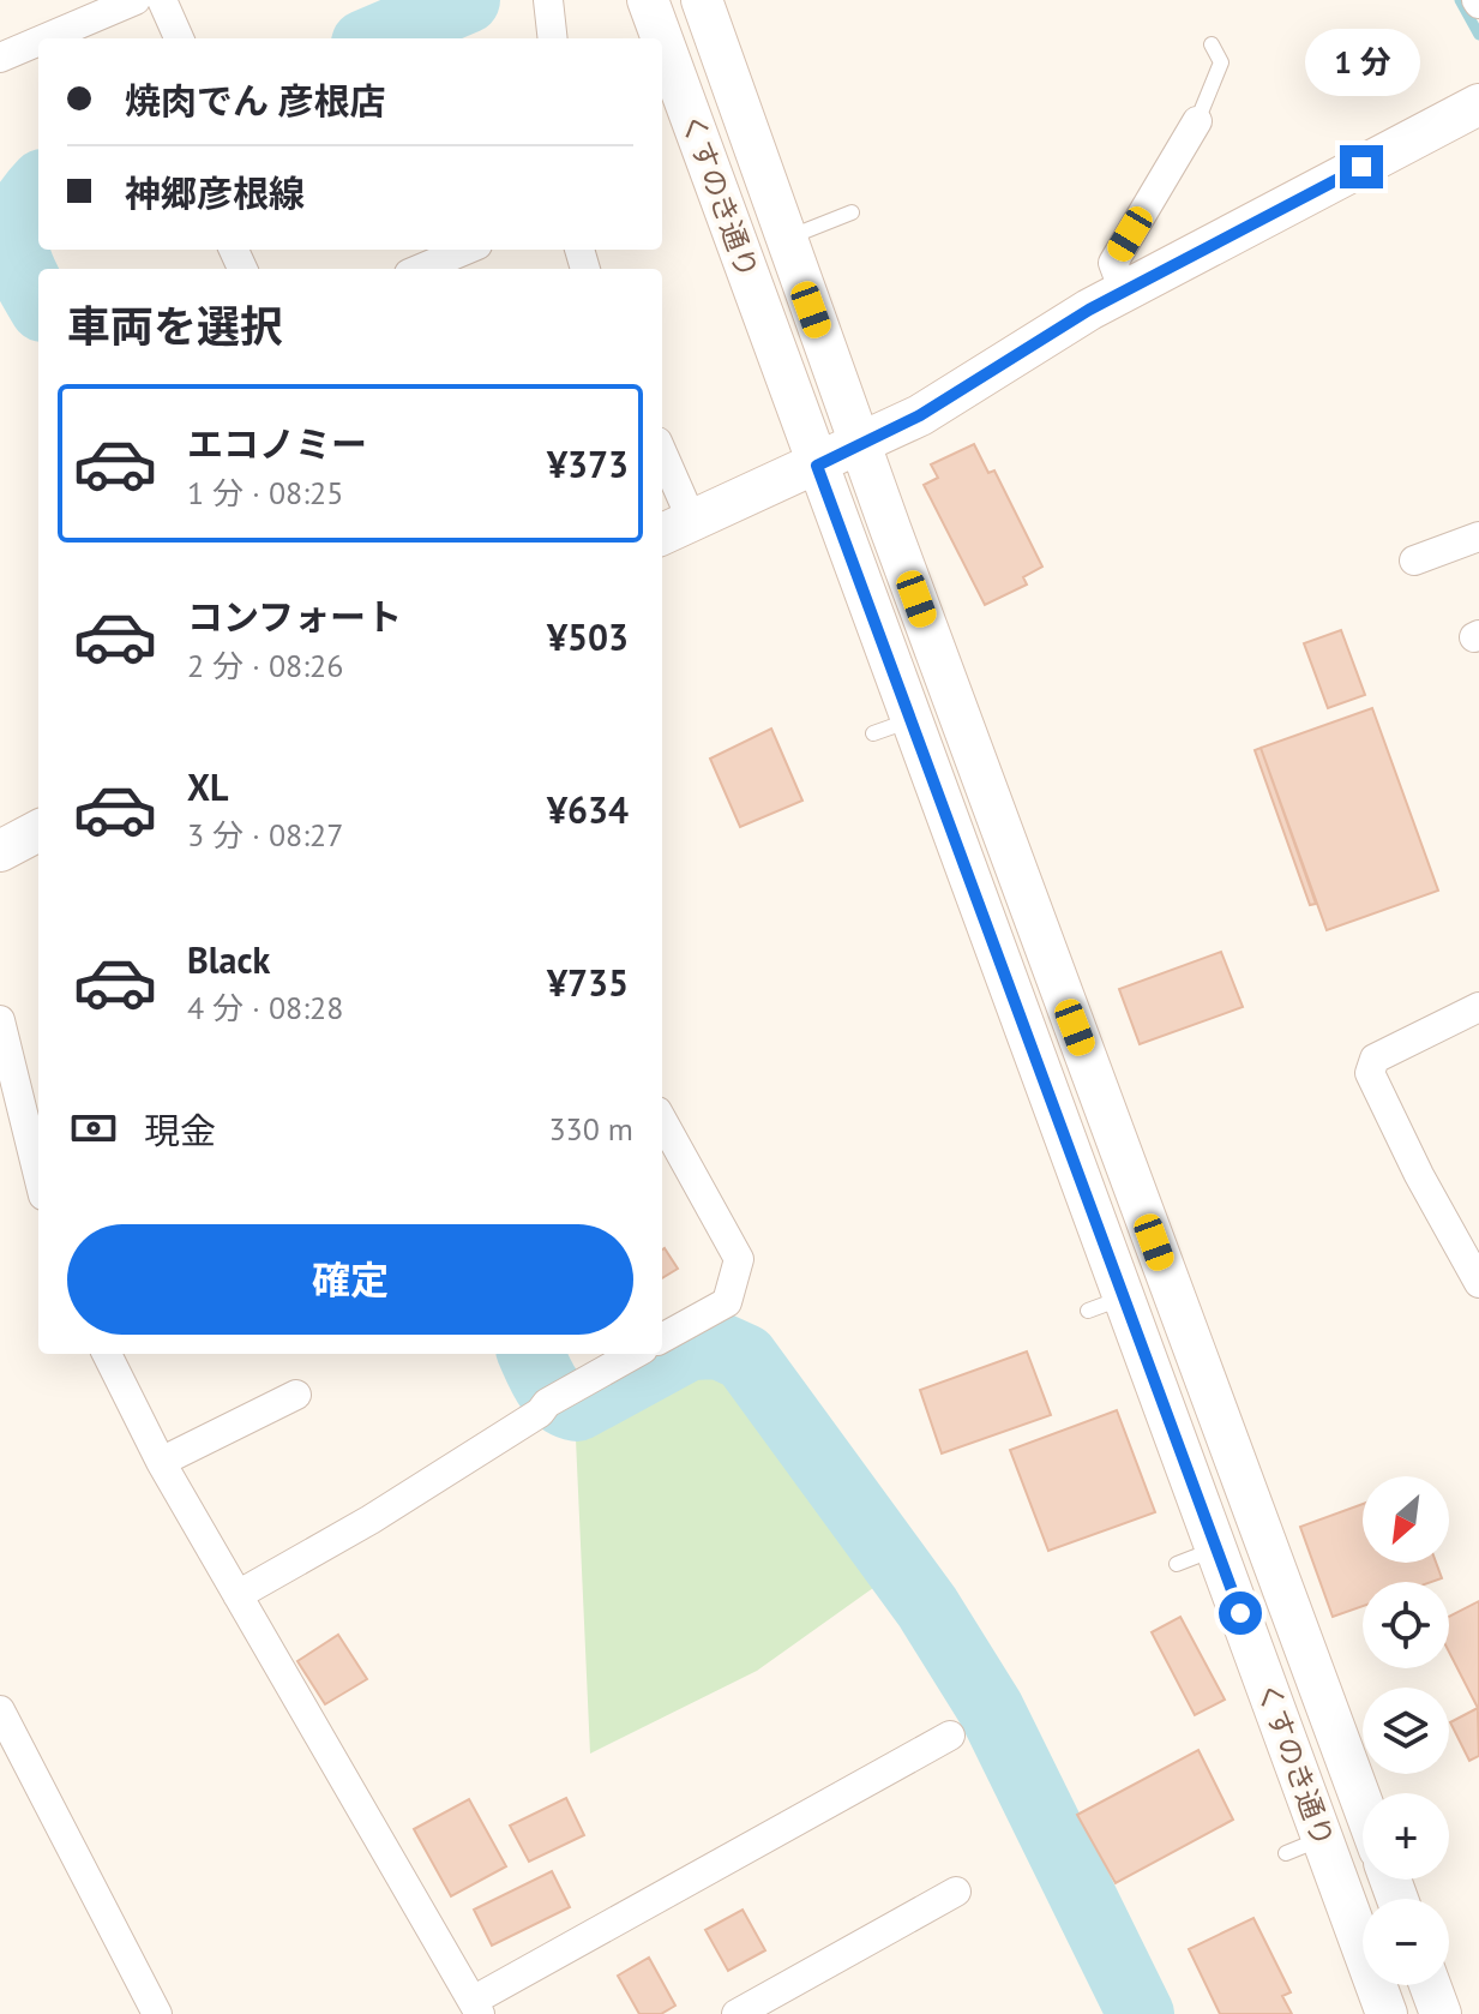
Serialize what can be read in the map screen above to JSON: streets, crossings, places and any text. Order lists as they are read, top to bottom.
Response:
{
  "streets": {
    "main road": ["くすのき通り"]
  },
  "north": "bottom left",
  "page": {
    "bubble": "1 分",
    "banner": ["焼肉でん 彦根店", "神郷彦根線"],
    "heading": "車両を選択",
    "list": [
      {
        "name": "エコノミー",
        "note": "1 分 · 08:25",
        "value": "¥373"
      },
      {
        "name": "コンフォート",
        "note": "2 分 · 08:26",
        "value": "¥503"
      },
      {
        "name": "XL",
        "note": "3 分 · 08:27",
        "value": "¥634"
      },
      {
        "name": "Black",
        "note": "4 分 · 08:28",
        "value": "¥735"
      }
    ],
    "pay": ["現金", "330 m"],
    "buttons": "確定",
    "map_buttons": ["+", "−"]
  }
}
